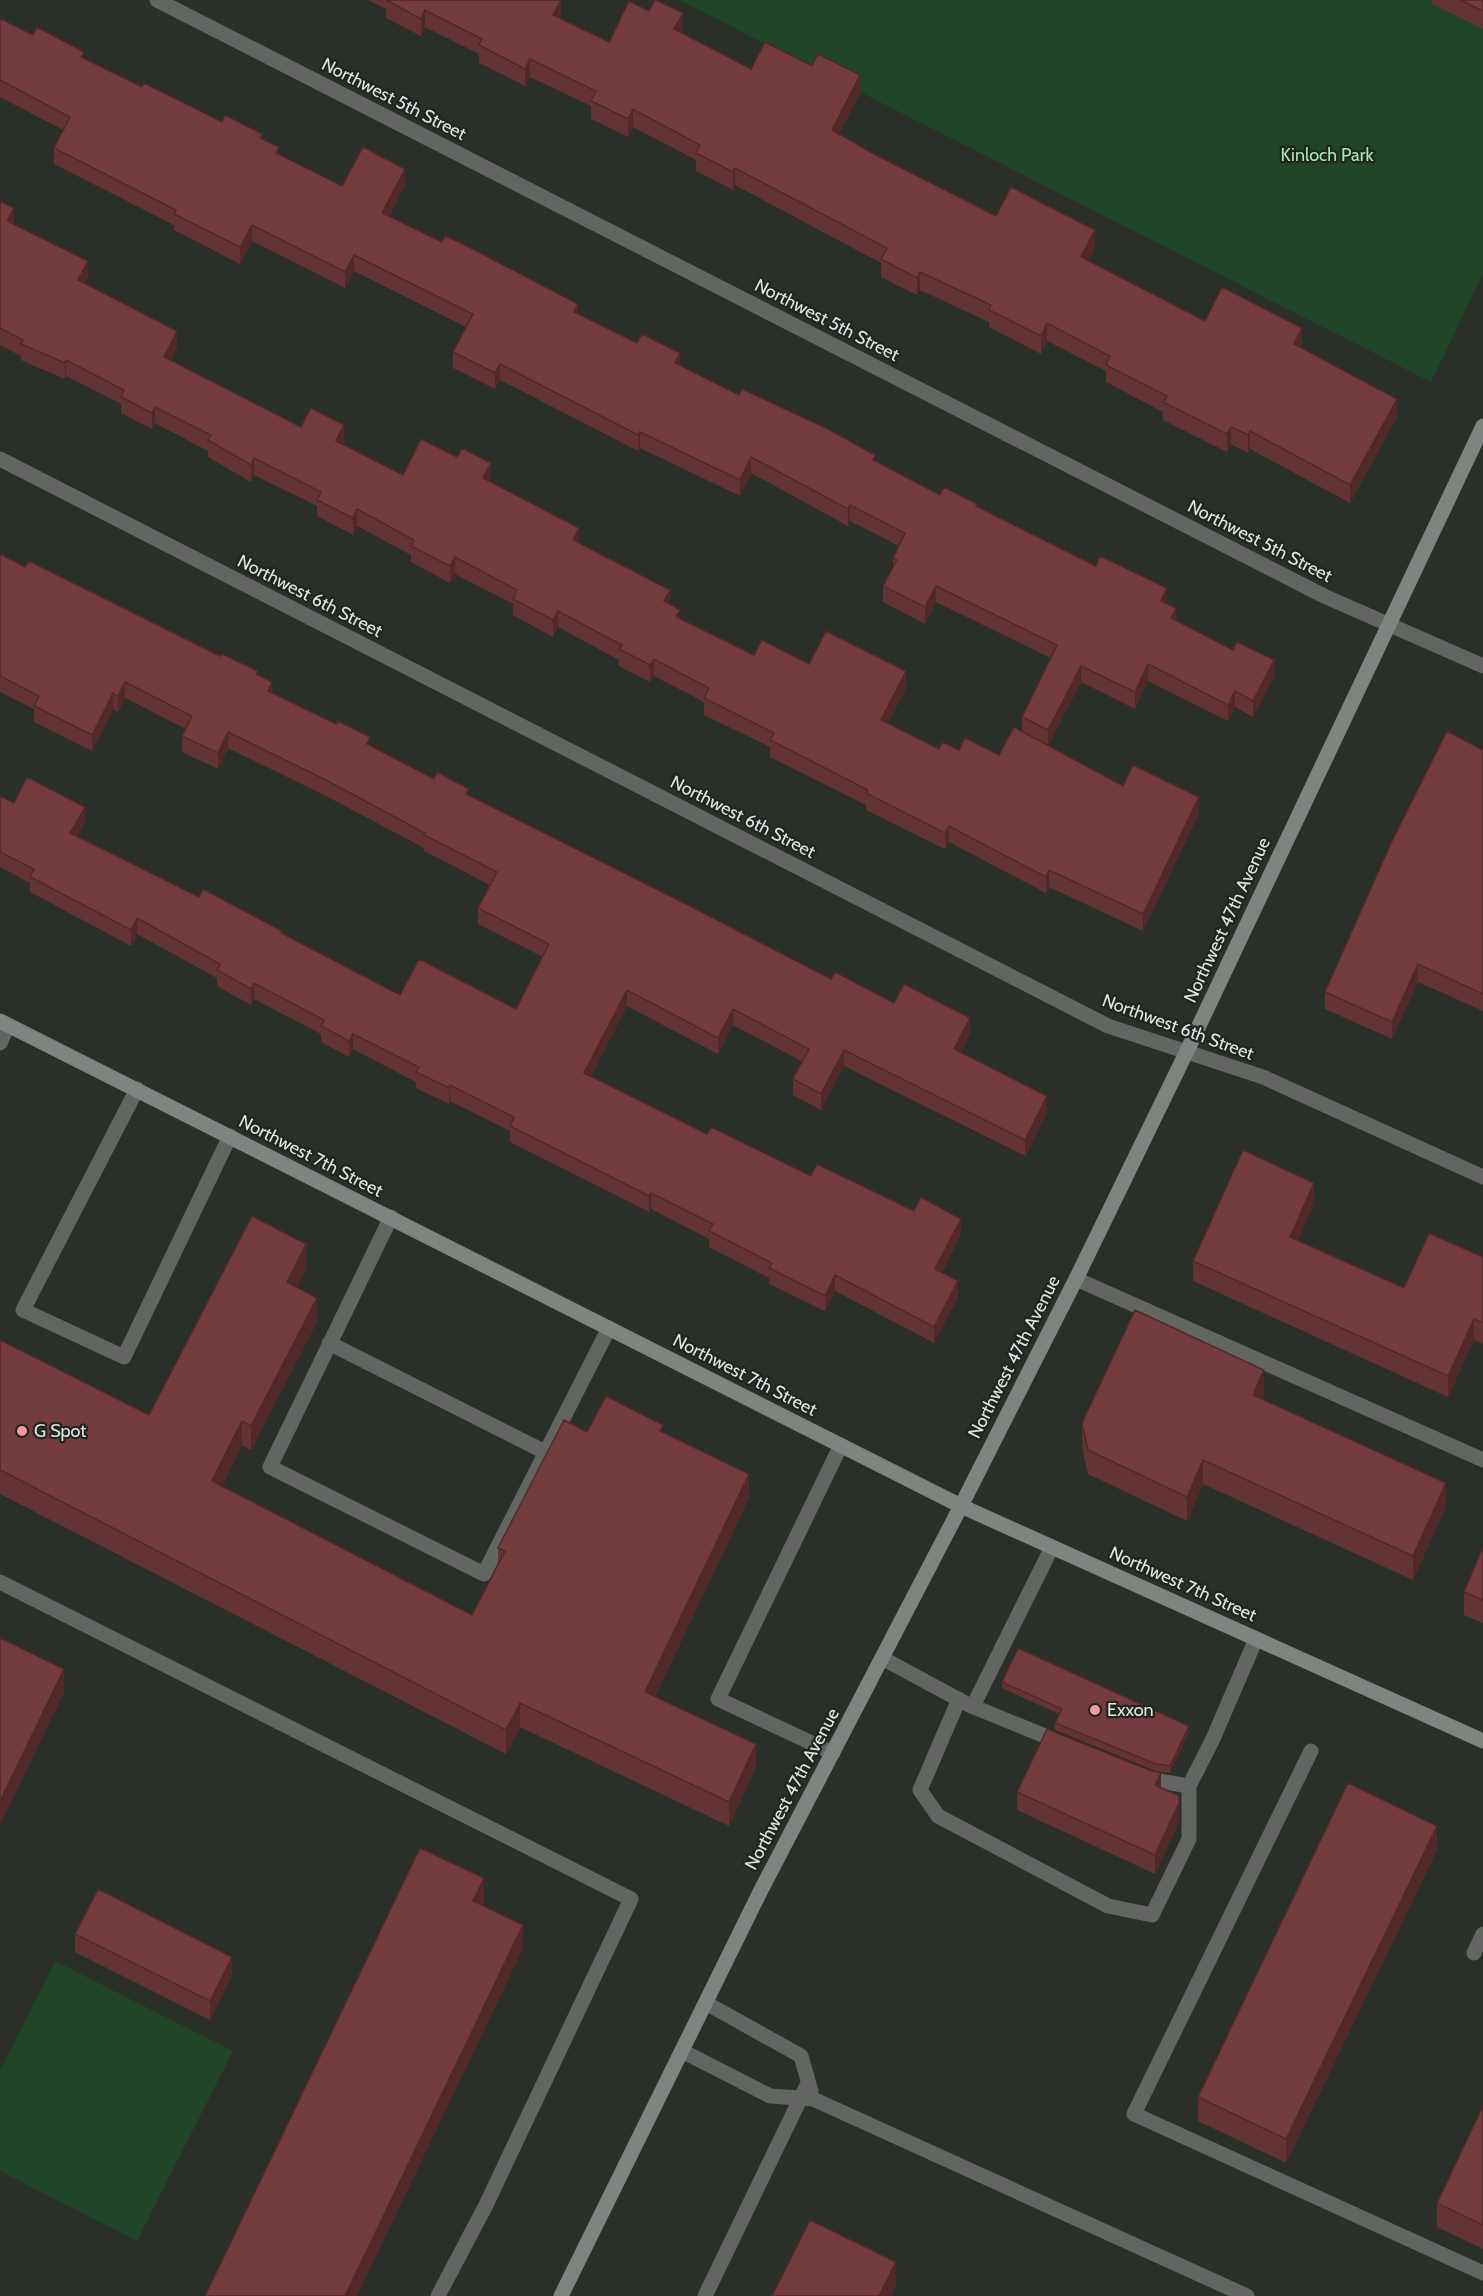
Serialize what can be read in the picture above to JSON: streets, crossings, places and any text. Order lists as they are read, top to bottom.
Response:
{
  "streets": {
    "street": [
      "Northwest 5th Street",
      "Northwest 6th Street",
      "Northwest 47th Avenue",
      "Northwest 7th Street"
    ]
  },
  "crossings": [
    ["Northwest 5th Street", "Northwest 47th Avenue"],
    ["Northwest 6th Street", "Northwest 47th Avenue"],
    ["Northwest 47th Avenue", "Northwest 7th Street"]
  ],
  "parks": ["Kinloch Park"],
  "places": ["G Spot", "Exxon"]
}
